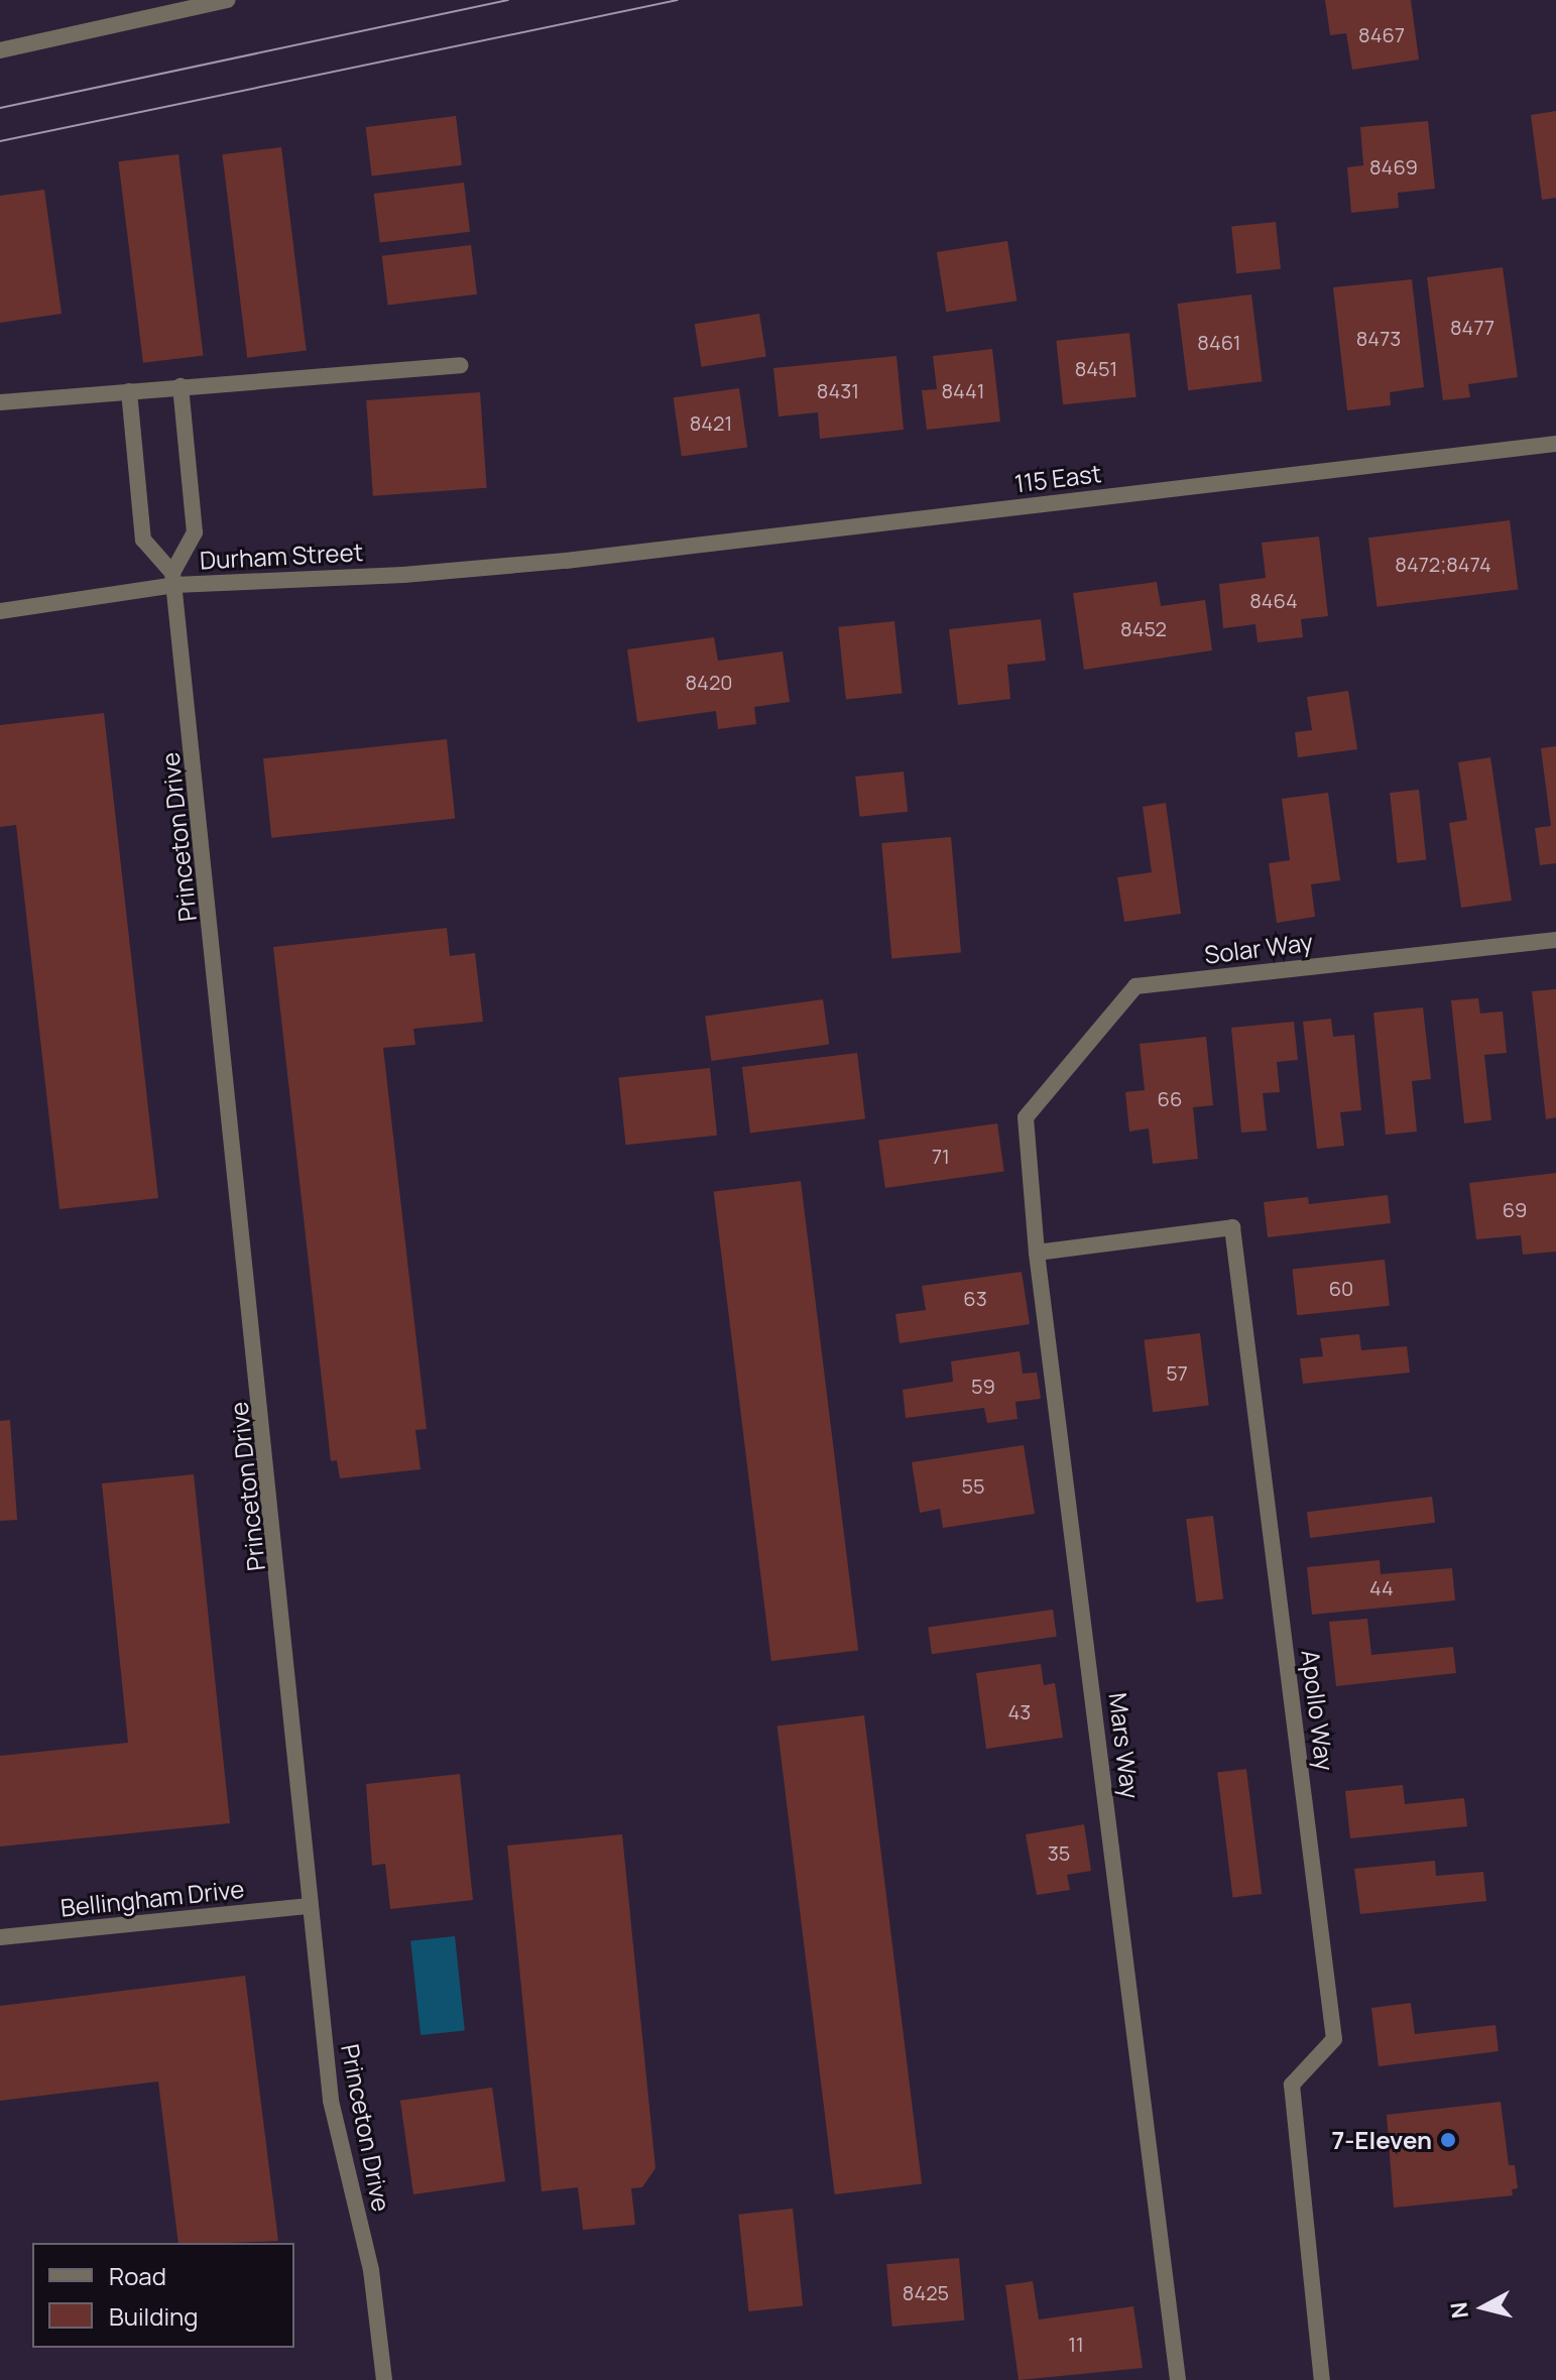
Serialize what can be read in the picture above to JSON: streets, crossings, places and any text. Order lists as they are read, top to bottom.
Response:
{
  "streets": {
    "street": [
      "115 East",
      "Durham Street",
      "Princeton Drive",
      "Solar Way",
      "Apollo Way",
      "Mars Way",
      "Bellingham Drive"
    ]
  },
  "crossings": [
    ["115 East", "Durham Street"],
    ["Durham Street", "Princeton Drive"],
    ["Princeton Drive", "Bellingham Drive"],
    ["Solar Way", "Mars Way"],
    ["Apollo Way", "Mars Way"]
  ],
  "places": ["7-Eleven"],
  "house_numbers": [
    "8467",
    "8469",
    "8477",
    "8473",
    "8461",
    "8451",
    "8431",
    "8441",
    "8421",
    "8472;8474",
    "8464",
    "8452",
    "8420",
    "66",
    "71",
    "69",
    "60",
    "63",
    "57",
    "59",
    "55",
    "44",
    "43",
    "35",
    "8425",
    "11"
  ],
  "legend": ["Road", "Building"],
  "north": "left"
}
